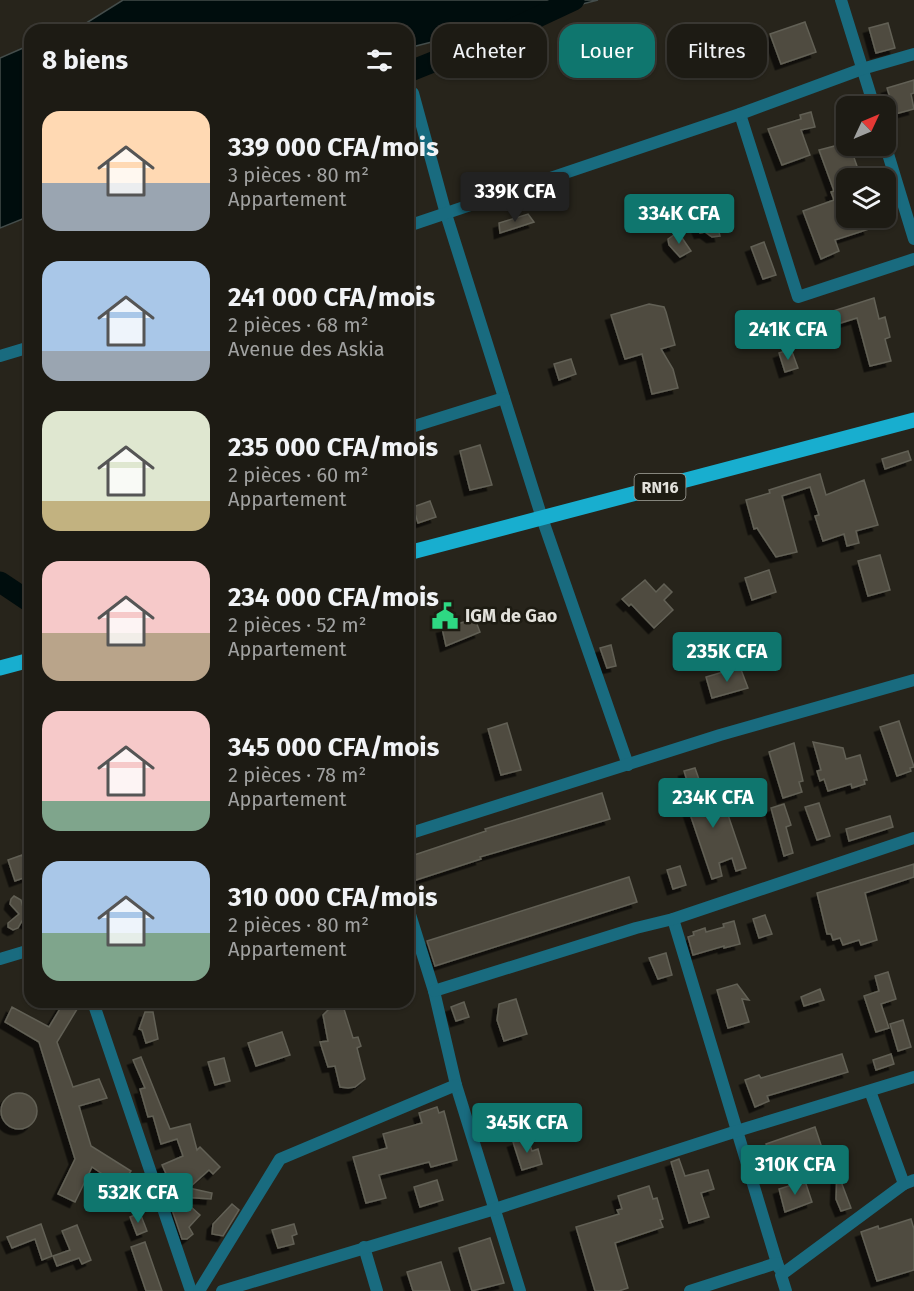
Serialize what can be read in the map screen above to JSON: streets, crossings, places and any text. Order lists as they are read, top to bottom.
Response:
{
  "streets": {
    "main road": ["RN16"]
  },
  "places": {
    "public building": ["IGM de Gao"]
  },
  "north": "top right",
  "page": {
    "chip": ["Acheter", "Louer", "Filtres"],
    "heading": "8 biens",
    "list": [
      {
        "name": "339 000 CFA/mois",
        "note": "3 pièces · 80 m² · Appartement"
      },
      {
        "name": "241 000 CFA/mois",
        "note": "2 pièces · 68 m² · Avenue des Askia"
      },
      {
        "name": "235 000 CFA/mois",
        "note": "2 pièces · 60 m² · Appartement"
      },
      {
        "name": "234 000 CFA/mois",
        "note": "2 pièces · 52 m² · Appartement"
      },
      {
        "name": "345 000 CFA/mois",
        "note": "2 pièces · 78 m² · Appartement"
      },
      {
        "name": "310 000 CFA/mois",
        "note": "2 pièces · 80 m² · Appartement"
      }
    ],
    "price": [
      "339K CFA",
      "334K CFA",
      "241K CFA",
      "235K CFA",
      "234K CFA",
      "345K CFA",
      "310K CFA",
      "532K CFA"
    ]
  }
}
